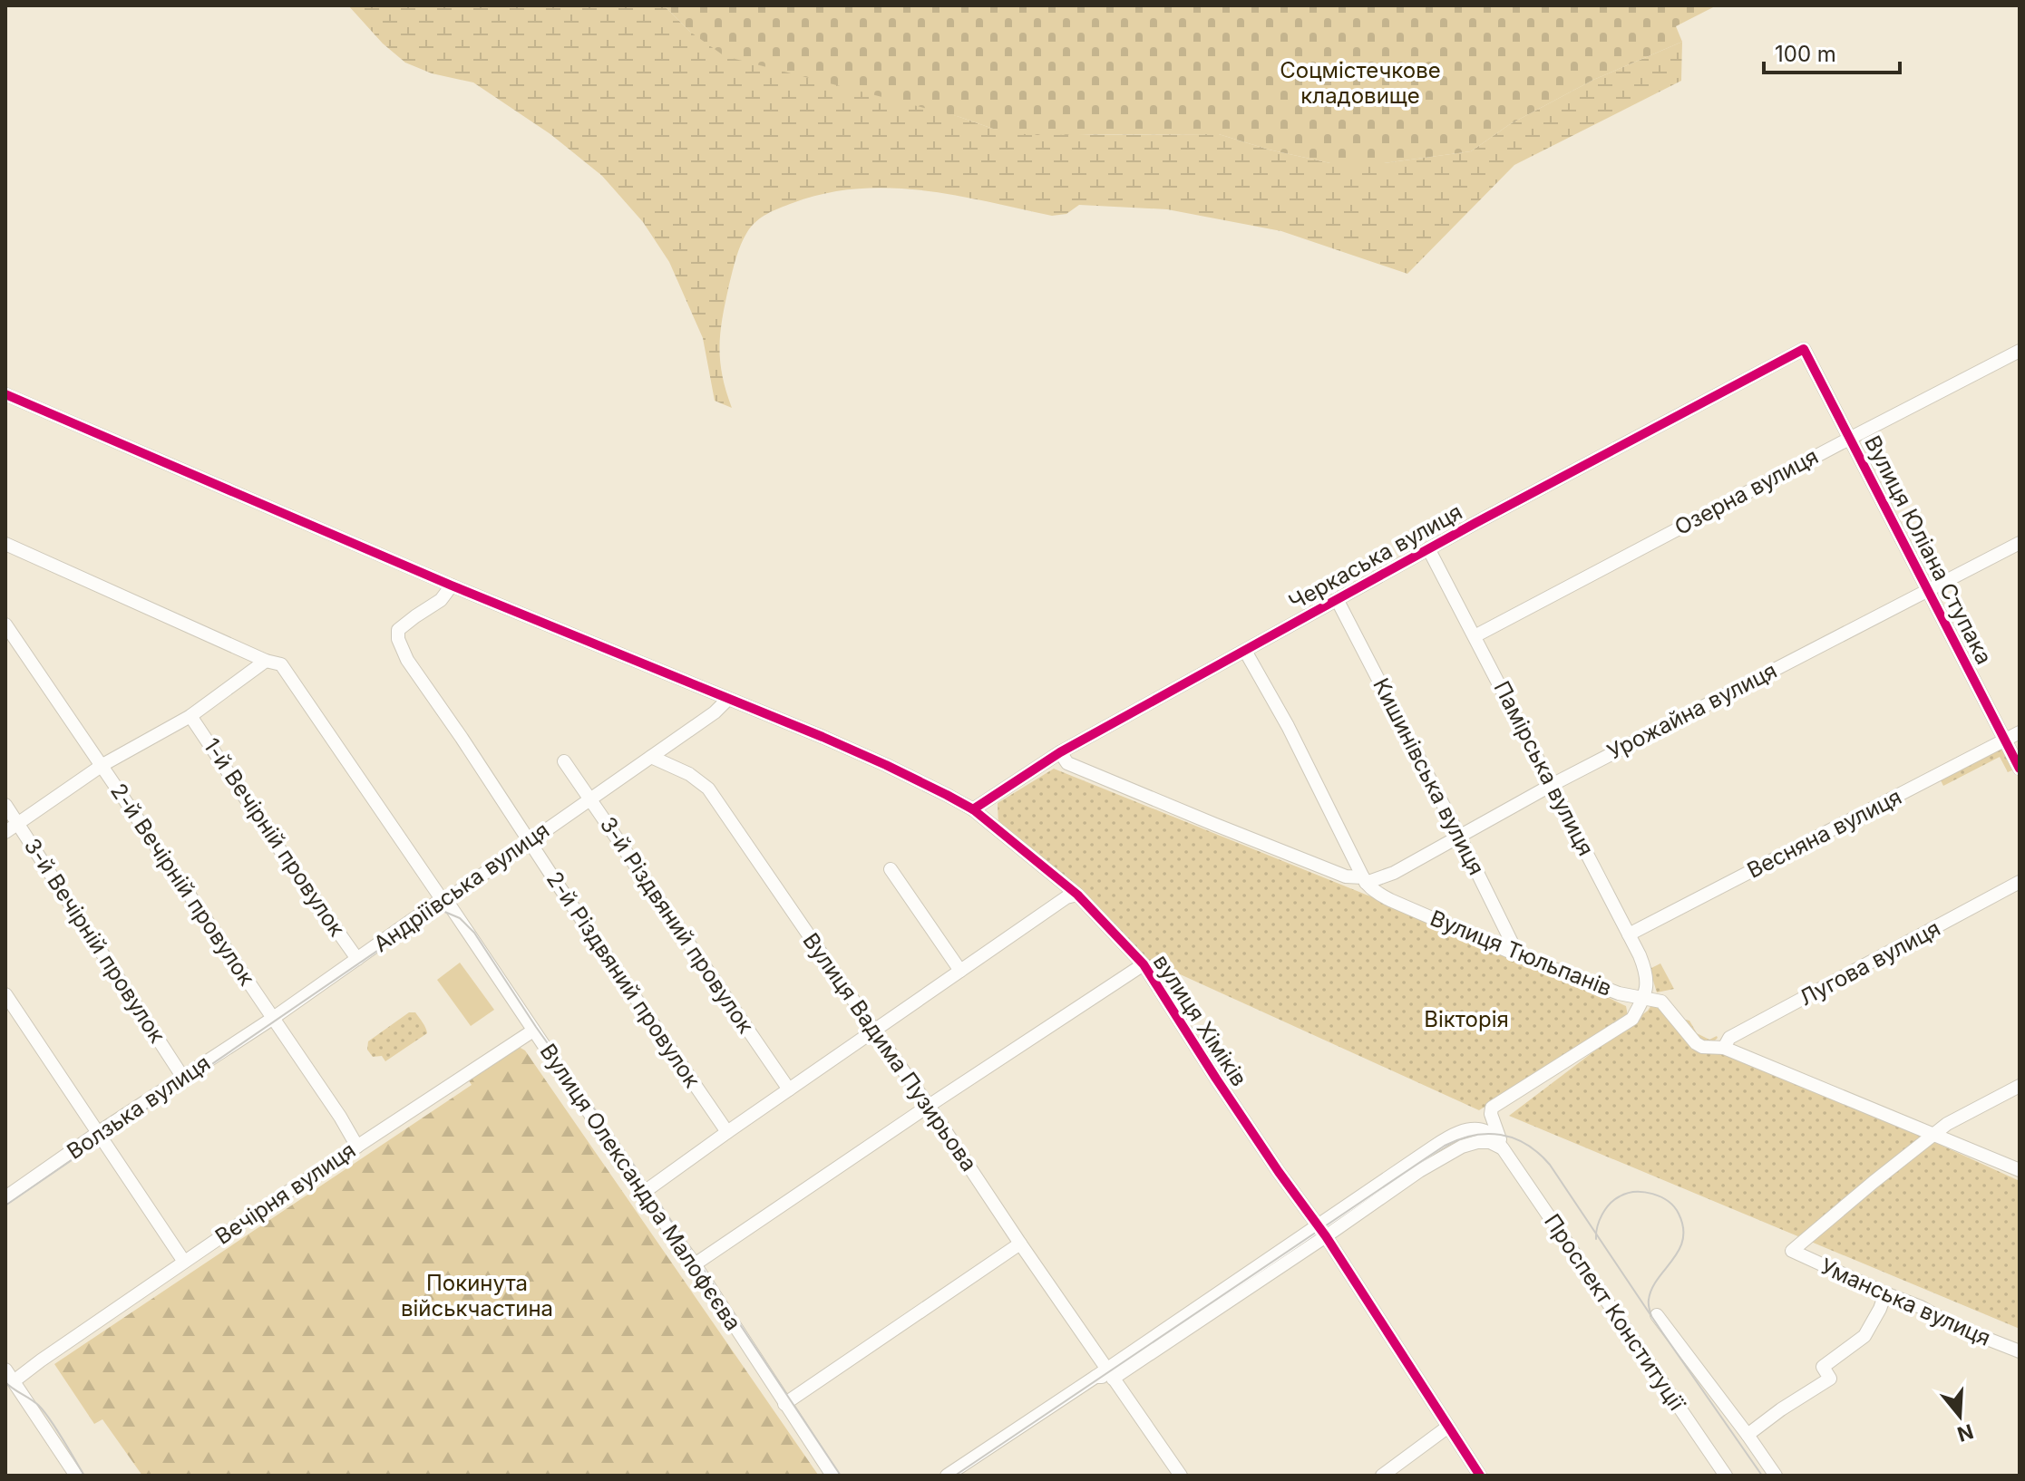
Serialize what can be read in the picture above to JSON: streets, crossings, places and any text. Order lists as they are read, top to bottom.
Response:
{
  "streets": {
    "street": [
      "Озерна вулиця",
      "Вулиця Юліана Ступака",
      "Черкаська вулиця",
      "Урожайна вулиця",
      "Памірська вулиця",
      "Кишинівська вулиця",
      "Весняна вулиця",
      "1-й Вечірній провулок",
      "2-й Вечірній провулок",
      "Андріївська вулиця",
      "3-й Різдвяний провулок",
      "3-й Вечірній провулок",
      "Вулиця Тюльпанів",
      "Лугова вулиця",
      "2-й Різдвяний провулок",
      "вулиця Хіміків",
      "Вулиця Вадима Пузирьова",
      "Волзька вулиця",
      "Вулиця Олександра Малофєєва",
      "Вечірня вулиця",
      "Уманська вулиця",
      "Проспект Конституції"
    ]
  },
  "crossings": [
    ["Озерна вулиця", "Вулиця Юліана Ступака"],
    ["Озерна вулиця", "Памірська вулиця"],
    ["Вулиця Юліана Ступака", "Черкаська вулиця"],
    ["Вулиця Юліана Ступака", "Урожайна вулиця"],
    ["Вулиця Юліана Ступака", "Весняна вулиця"],
    ["Черкаська вулиця", "Памірська вулиця"],
    ["Черкаська вулиця", "Кишинівська вулиця"],
    ["Черкаська вулиця", "Вулиця Тюльпанів"],
    ["Черкаська вулиця", "вулиця Хіміків"],
    ["Урожайна вулиця", "Памірська вулиця"],
    ["Урожайна вулиця", "Кишинівська вулиця"],
    ["Урожайна вулиця", "Вулиця Тюльпанів"],
    ["Памірська вулиця", "Весняна вулиця"],
    ["Памірська вулиця", "Вулиця Тюльпанів"],
    ["Кишинівська вулиця", "Вулиця Тюльпанів"],
    ["1-й Вечірній провулок", "Андріївська вулиця"],
    ["2-й Вечірній провулок", "Андріївська вулиця"],
    ["2-й Вечірній провулок", "Волзька вулиця"],
    ["2-й Вечірній провулок", "Вечірня вулиця"],
    ["Андріївська вулиця", "3-й Різдвяний провулок"],
    ["Андріївська вулиця", "2-й Різдвяний провулок"],
    ["Андріївська вулиця", "вулиця Хіміків"],
    ["Андріївська вулиця", "Вулиця Вадима Пузирьова"],
    ["Андріївська вулиця", "Волзька вулиця"],
    ["Андріївська вулиця", "Вулиця Олександра Малофєєва"],
    ["3-й Вечірній провулок", "Волзька вулиця"],
    ["Вулиця Тюльпанів", "Лугова вулиця"],
    ["Вулиця Тюльпанів", "Уманська вулиця"],
    ["2-й Різдвяний провулок", "вулиця Хіміків"],
    ["Вулиця Олександра Малофєєва", "Вечірня вулиця"]
  ],
  "parks": ["Соцмістечкове кладовище", "Вікторія", "Покинута військчастина"],
  "scale_bar": "100 m",
  "north": "bottom"
}
